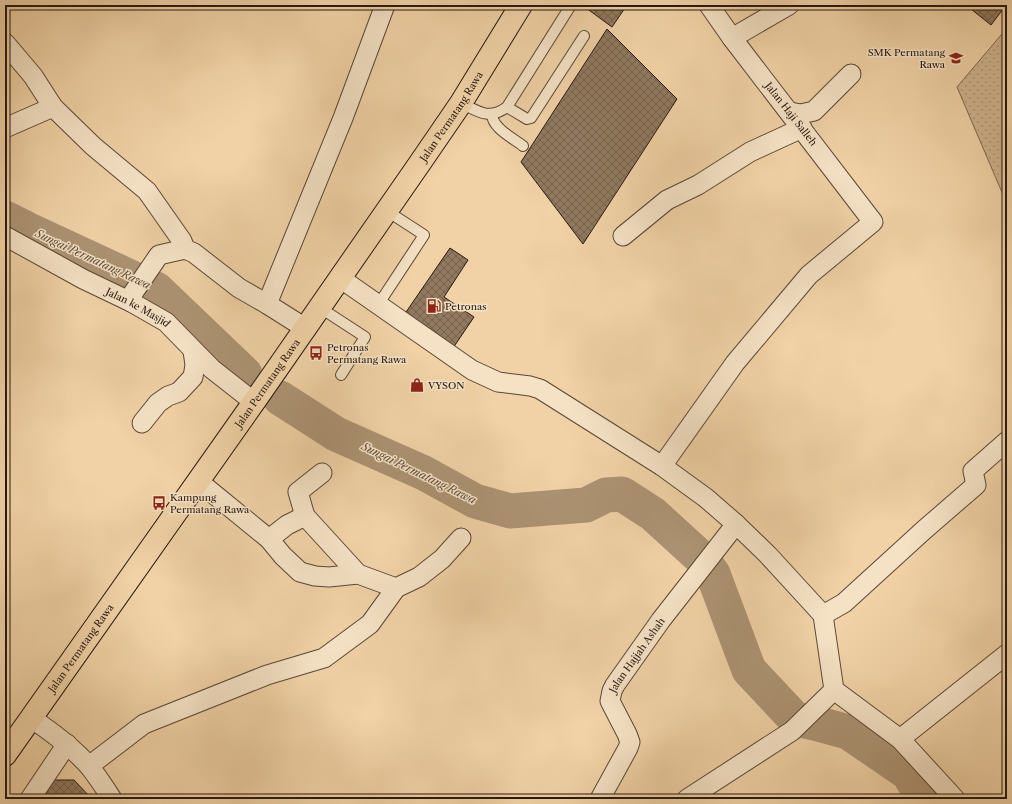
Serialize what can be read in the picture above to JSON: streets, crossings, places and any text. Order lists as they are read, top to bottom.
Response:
{
  "streets": {
    "main road": ["Jalan Permatang Rawa"],
    "street": ["Jalan Haji Salleh", "Jalan ke Masjid", "Jalan Hajjah Ashah"]
  },
  "crossings": [
    ["Jalan Permatang Rawa", "Jalan ke Masjid"]
  ],
  "water": ["Sungai Permatang Rawa"],
  "places": {
    "school or university": ["SMK Permatang Rawa"],
    "fuel station": ["Petronas"],
    "bus stop": ["Petronas Permatang Rawa", "Kampung Permatang Rawa"],
    "shop": ["VYSON"]
  }
}
